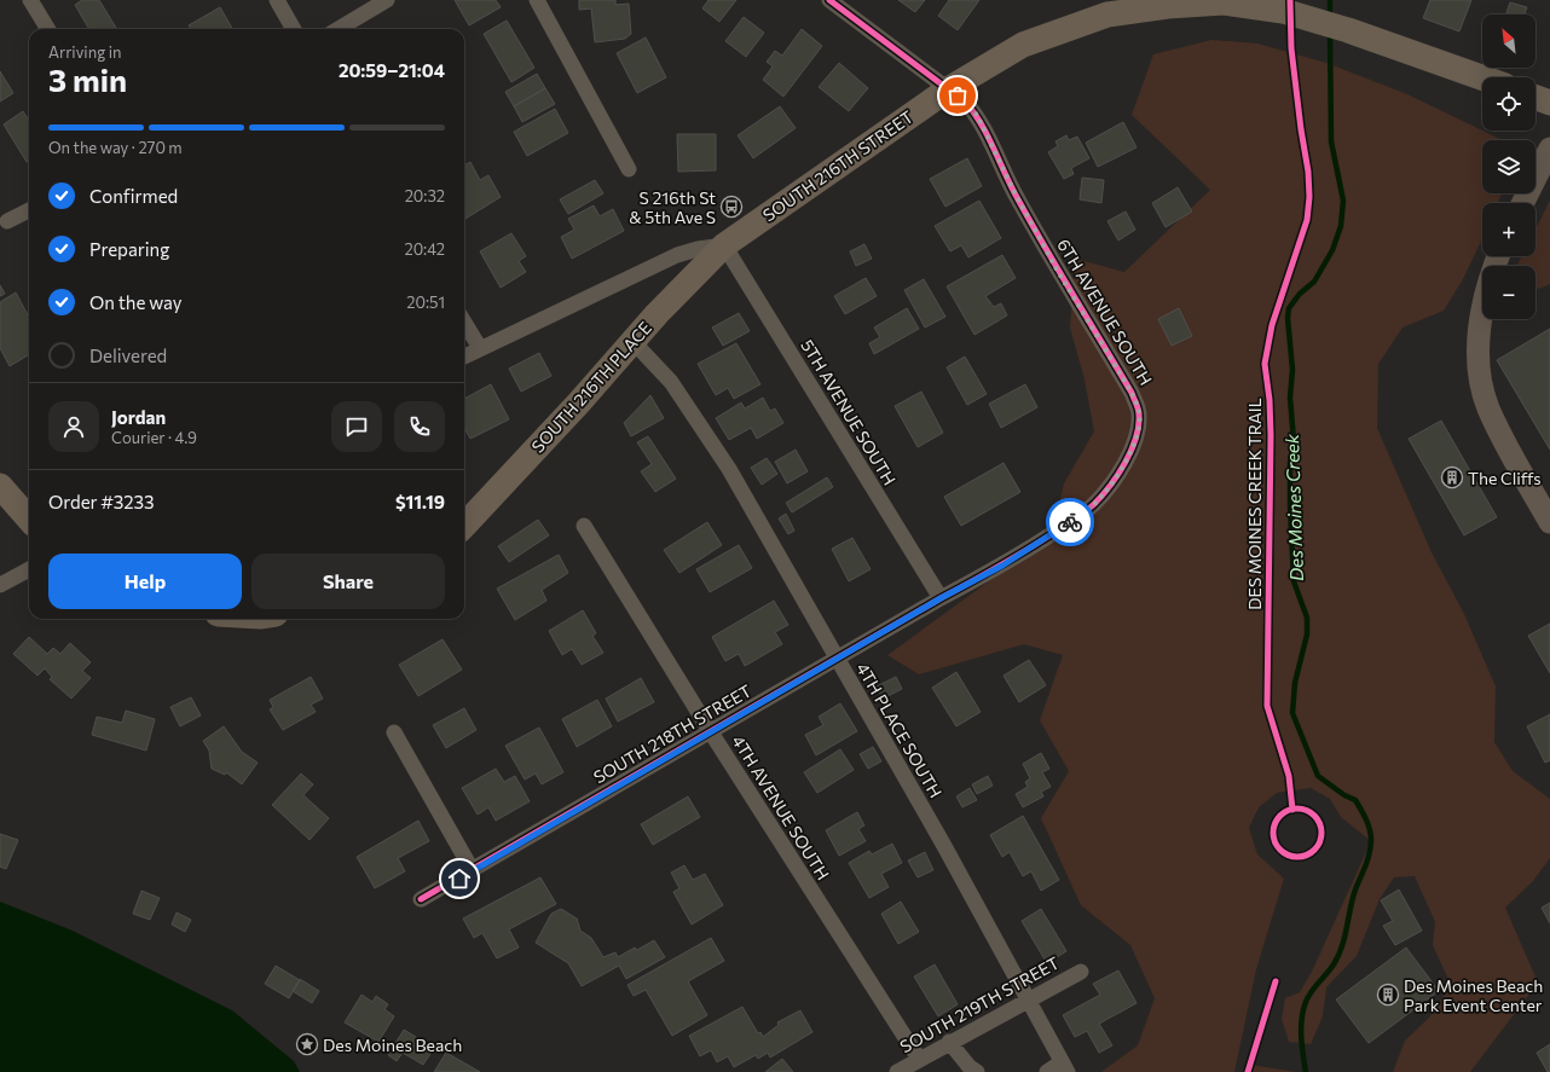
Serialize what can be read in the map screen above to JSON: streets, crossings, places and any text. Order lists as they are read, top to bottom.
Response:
{
  "streets": {
    "main road": ["SOUTH 216TH STREET", "SOUTH 216TH PLACE"],
    "street": [
      "6TH AVENUE SOUTH",
      "5TH AVENUE SOUTH",
      "4TH PLACE SOUTH",
      "SOUTH 218TH STREET",
      "4TH AVENUE SOUTH",
      "SOUTH 219TH STREET"
    ],
    "cycle path": ["DES MOINES CREEK TRAIL"]
  },
  "crossings": [
    ["SOUTH 216TH STREET", "6TH AVENUE SOUTH"],
    ["SOUTH 216TH STREET", "SOUTH 216TH PLACE"],
    ["SOUTH 216TH STREET", "5TH AVENUE SOUTH"],
    ["6TH AVENUE SOUTH", "5TH AVENUE SOUTH"],
    ["6TH AVENUE SOUTH", "SOUTH 218TH STREET"],
    ["SOUTH 216TH PLACE", "5TH AVENUE SOUTH"],
    ["SOUTH 216TH PLACE", "4TH PLACE SOUTH"],
    ["5TH AVENUE SOUTH", "SOUTH 218TH STREET"],
    ["4TH PLACE SOUTH", "SOUTH 218TH STREET"],
    ["4TH PLACE SOUTH", "SOUTH 219TH STREET"],
    ["SOUTH 218TH STREET", "4TH AVENUE SOUTH"],
    ["4TH AVENUE SOUTH", "SOUTH 219TH STREET"]
  ],
  "water": ["Des Moines Creek"],
  "places": {
    "bus stop": ["S 216th St & 5th Ave S"],
    "building": ["The Cliffs", "Des Moines Beach Park Event Center"],
    "place": ["Des Moines Beach"]
  },
  "north": "top left",
  "page": {
    "map_buttons": ["+", "−"],
    "heading": ["3 min", "Arriving in", "20:59–21:04"],
    "panel": [
      "Jordan",
      "Courier · 4.9",
      "Order #3233",
      "$11.19"
    ],
    "bar": "On the way · 270 m",
    "list": [
      ["Confirmed", "20:32"],
      ["Preparing", "20:42"],
      ["On the way", "20:51"],
      "Delivered"
    ],
    "buttons": ["Help", "Share"]
  }
}
